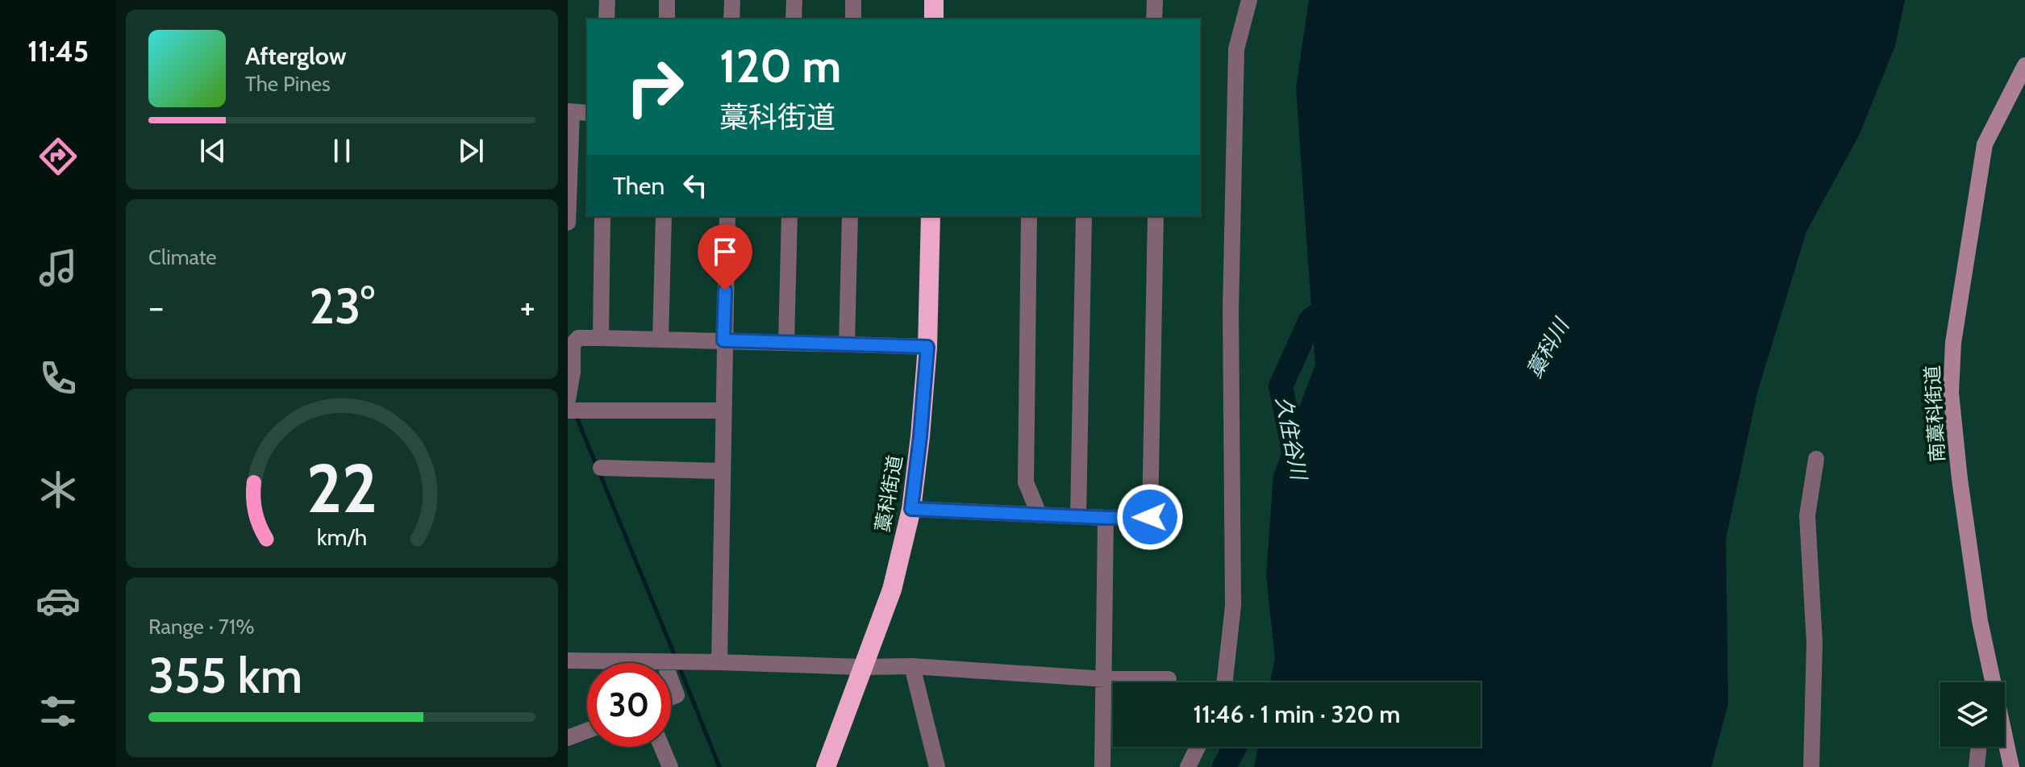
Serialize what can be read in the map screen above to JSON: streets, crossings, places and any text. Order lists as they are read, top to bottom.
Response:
{
  "streets": {
    "highway": ["藁科街道"],
    "main road": ["南藁科街道"]
  },
  "water": ["藁科川", "久住谷川"],
  "page": {
    "tabs": "11:45",
    "turn": ["120 m", "藁科街道"],
    "song": ["Afterglow", "The Pines"],
    "then": "Then",
    "tile": [
      "Climate",
      ["Range · 71%", "355 km"]
    ],
    "heat": ["−", "23°", "+"],
    "limit": "30",
    "trip": "11:46 · 1 min · 320 m",
    "gauge": ["22", "km/h"]
  }
}
